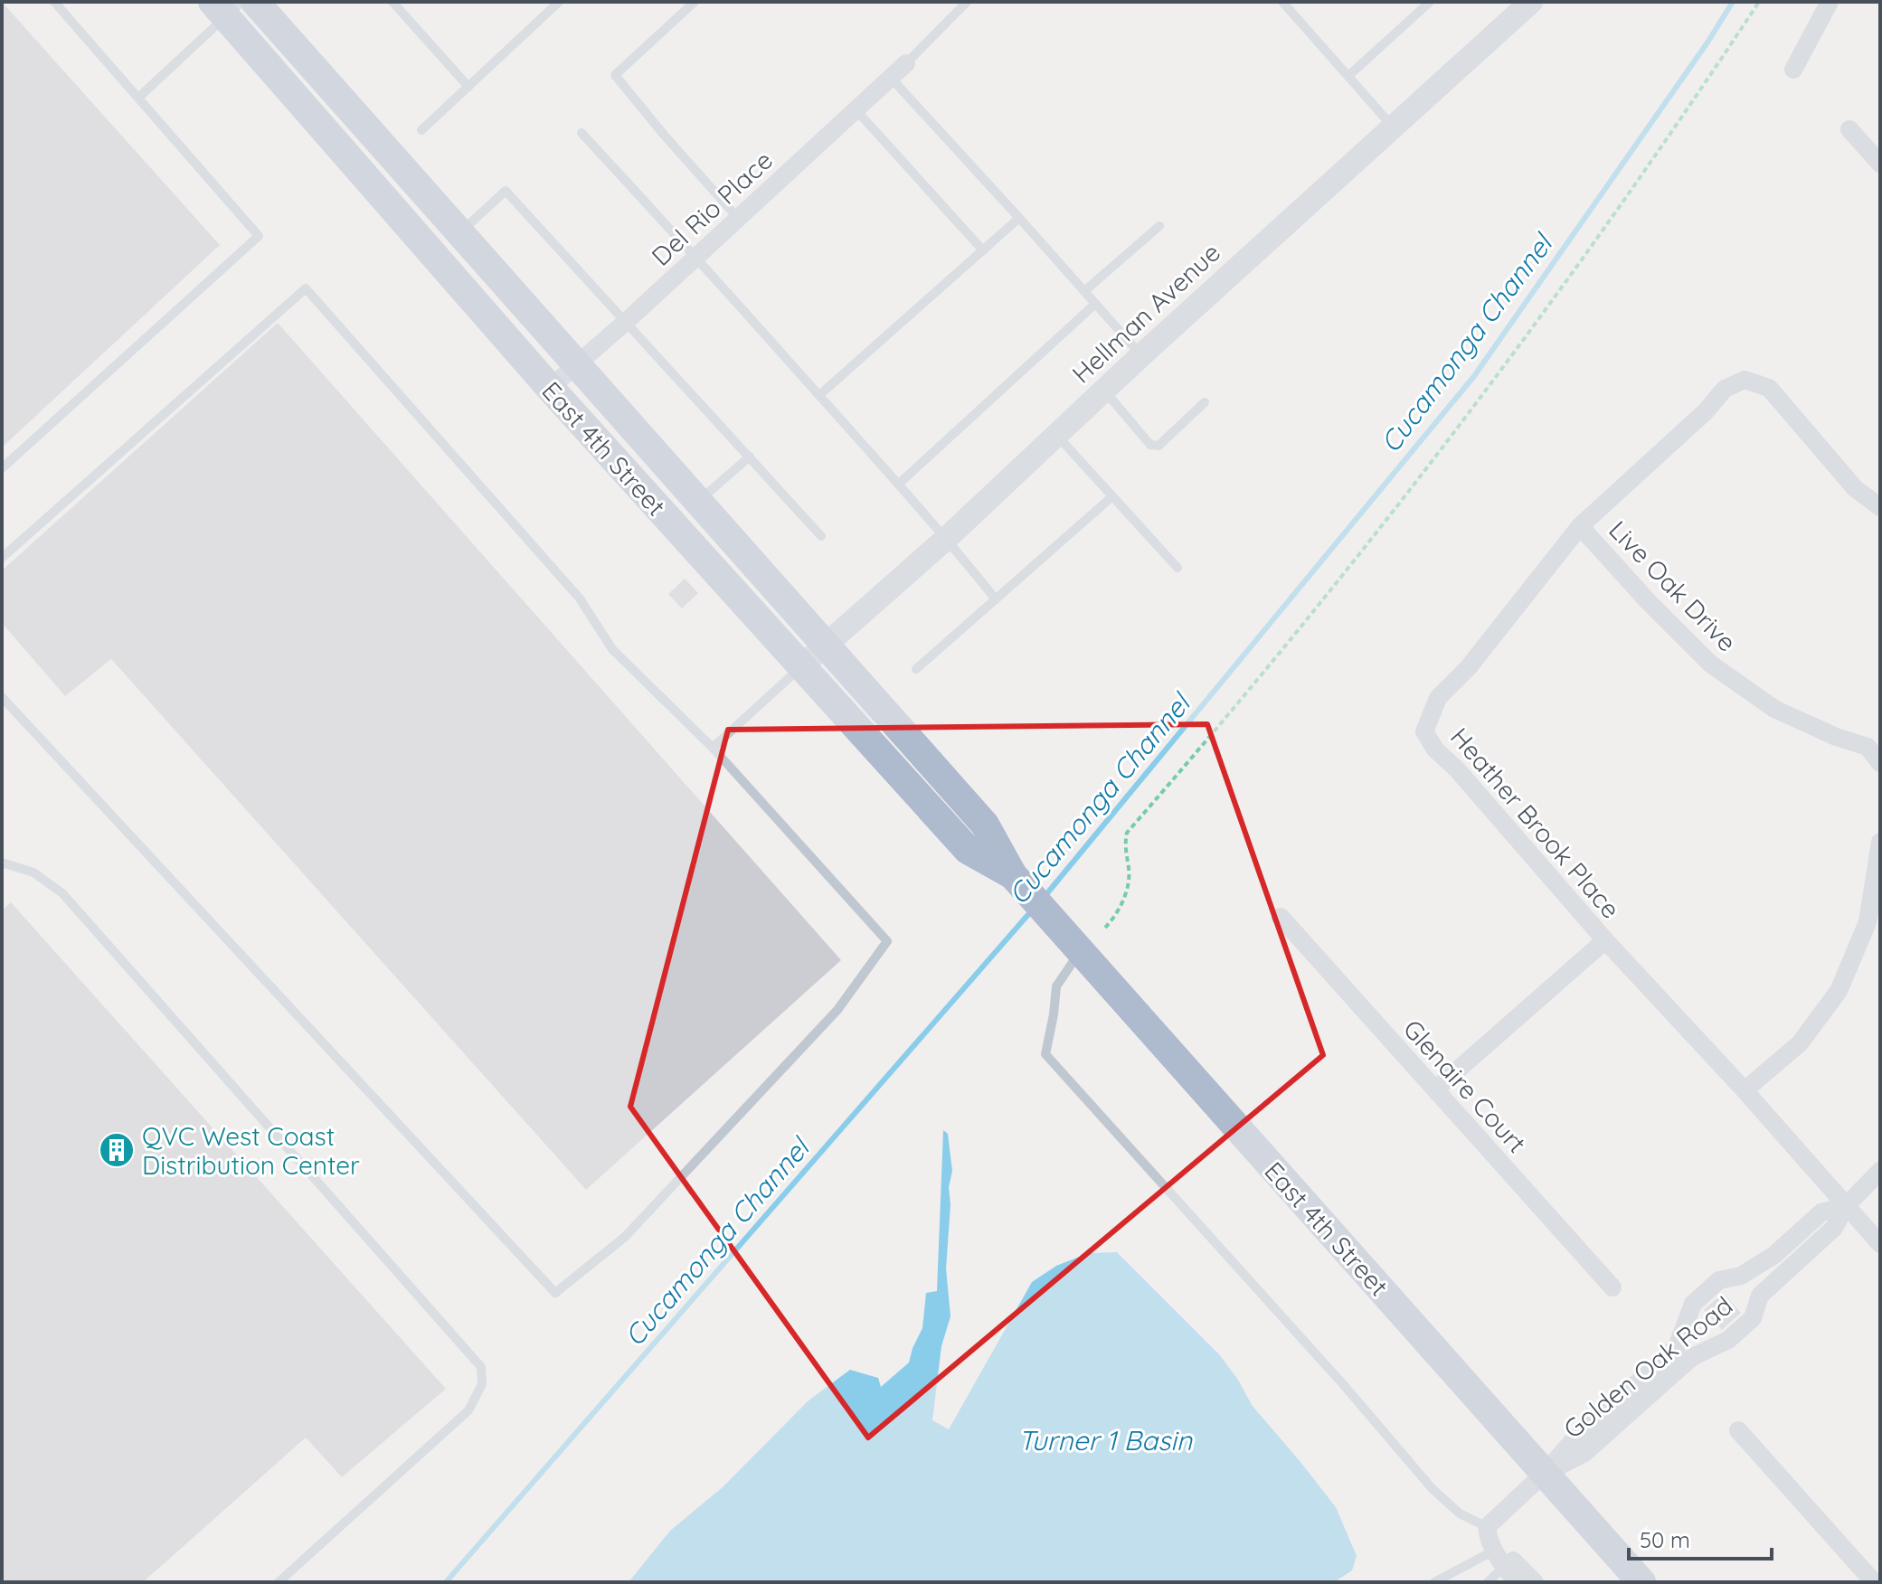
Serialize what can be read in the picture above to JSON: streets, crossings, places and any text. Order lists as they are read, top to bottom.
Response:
{
  "streets": {
    "main road": ["East 4th Street"],
    "street": [
      "Del Rio Place",
      "Hellman Avenue",
      "Live Oak Drive",
      "Heather Brook Place",
      "Glenaire Court",
      "Golden Oak Road"
    ]
  },
  "crossings": [
    ["Del Rio Place", "East 4th Street"],
    ["Hellman Avenue", "East 4th Street"],
    ["East 4th Street", "Golden Oak Road"],
    ["Live Oak Drive", "Heather Brook Place"],
    ["Heather Brook Place", "Golden Oak Road"]
  ],
  "water": ["Cucamonga Channel", "Turner 1 Basin"],
  "places": {
    "building": ["QVC West Coast Distribution Center"]
  },
  "scale_bar": "50 m"
}
